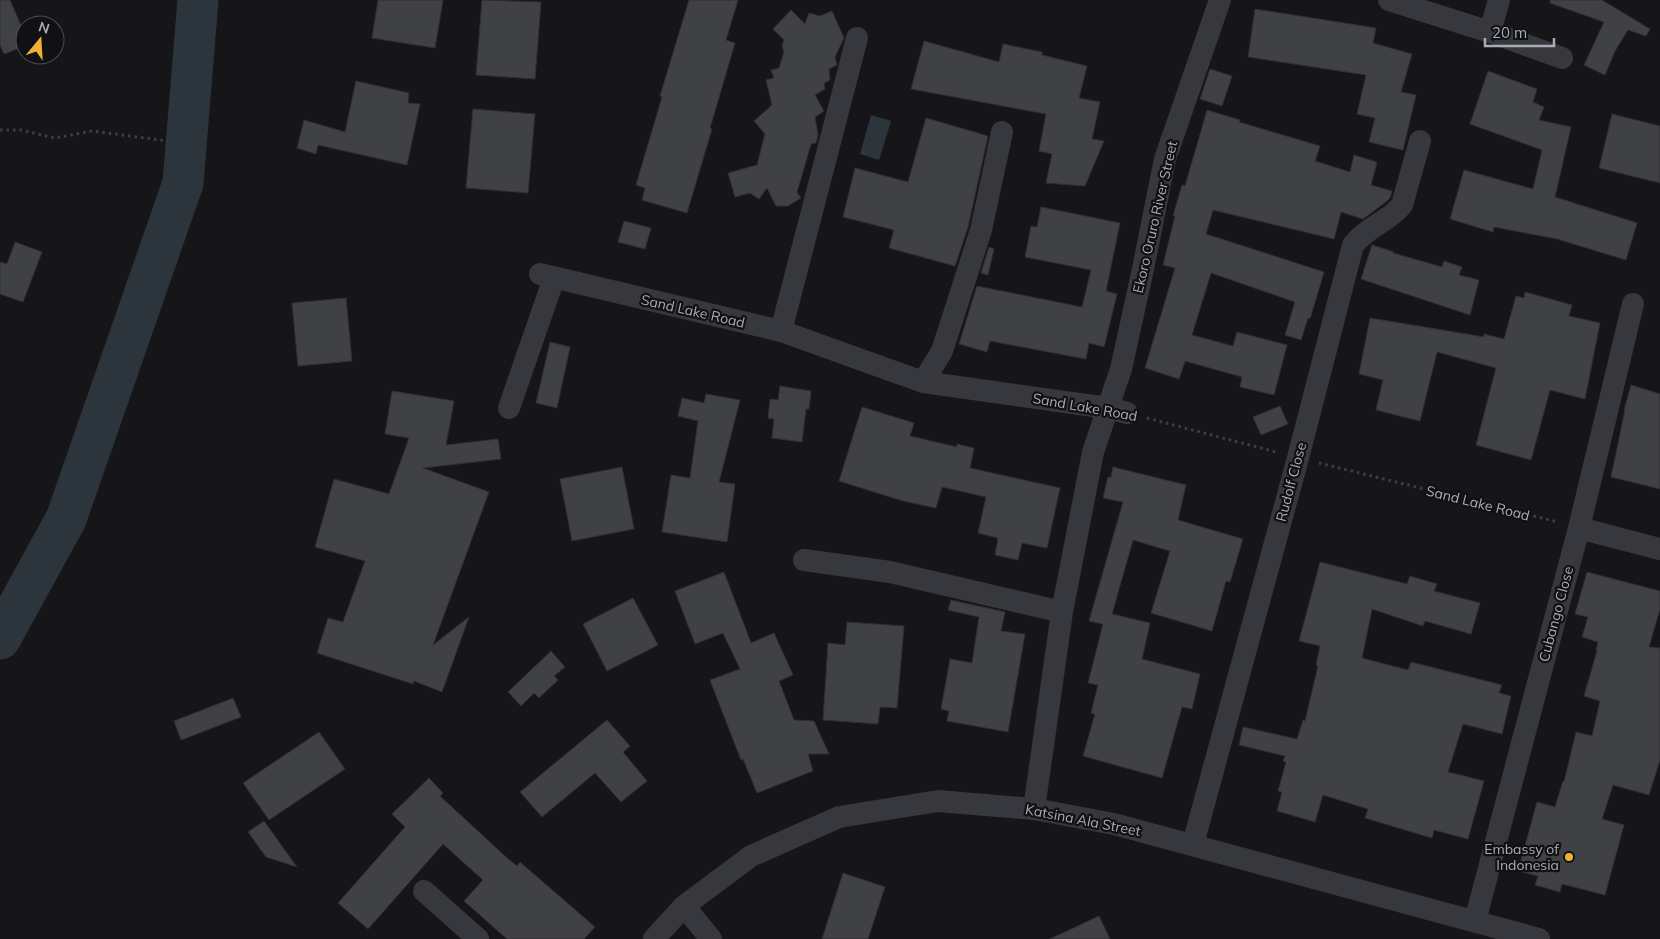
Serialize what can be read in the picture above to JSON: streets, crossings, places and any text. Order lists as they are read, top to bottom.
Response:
{
  "streets": {
    "street": [
      "Ekoro Oruro River Street",
      "Sand Lake Road",
      "Rudolf Close",
      "Cubango Close",
      "Katsina Ala Street"
    ]
  },
  "crossings": [
    ["Ekoro Oruro River Street", "Sand Lake Road"],
    ["Ekoro Oruro River Street", "Katsina Ala Street"],
    ["Sand Lake Road", "Rudolf Close"],
    ["Sand Lake Road", "Cubango Close"],
    ["Rudolf Close", "Katsina Ala Street"],
    ["Cubango Close", "Katsina Ala Street"]
  ],
  "places": ["Embassy of Indonesia"],
  "scale_bar": "20 m",
  "north": "top"
}
